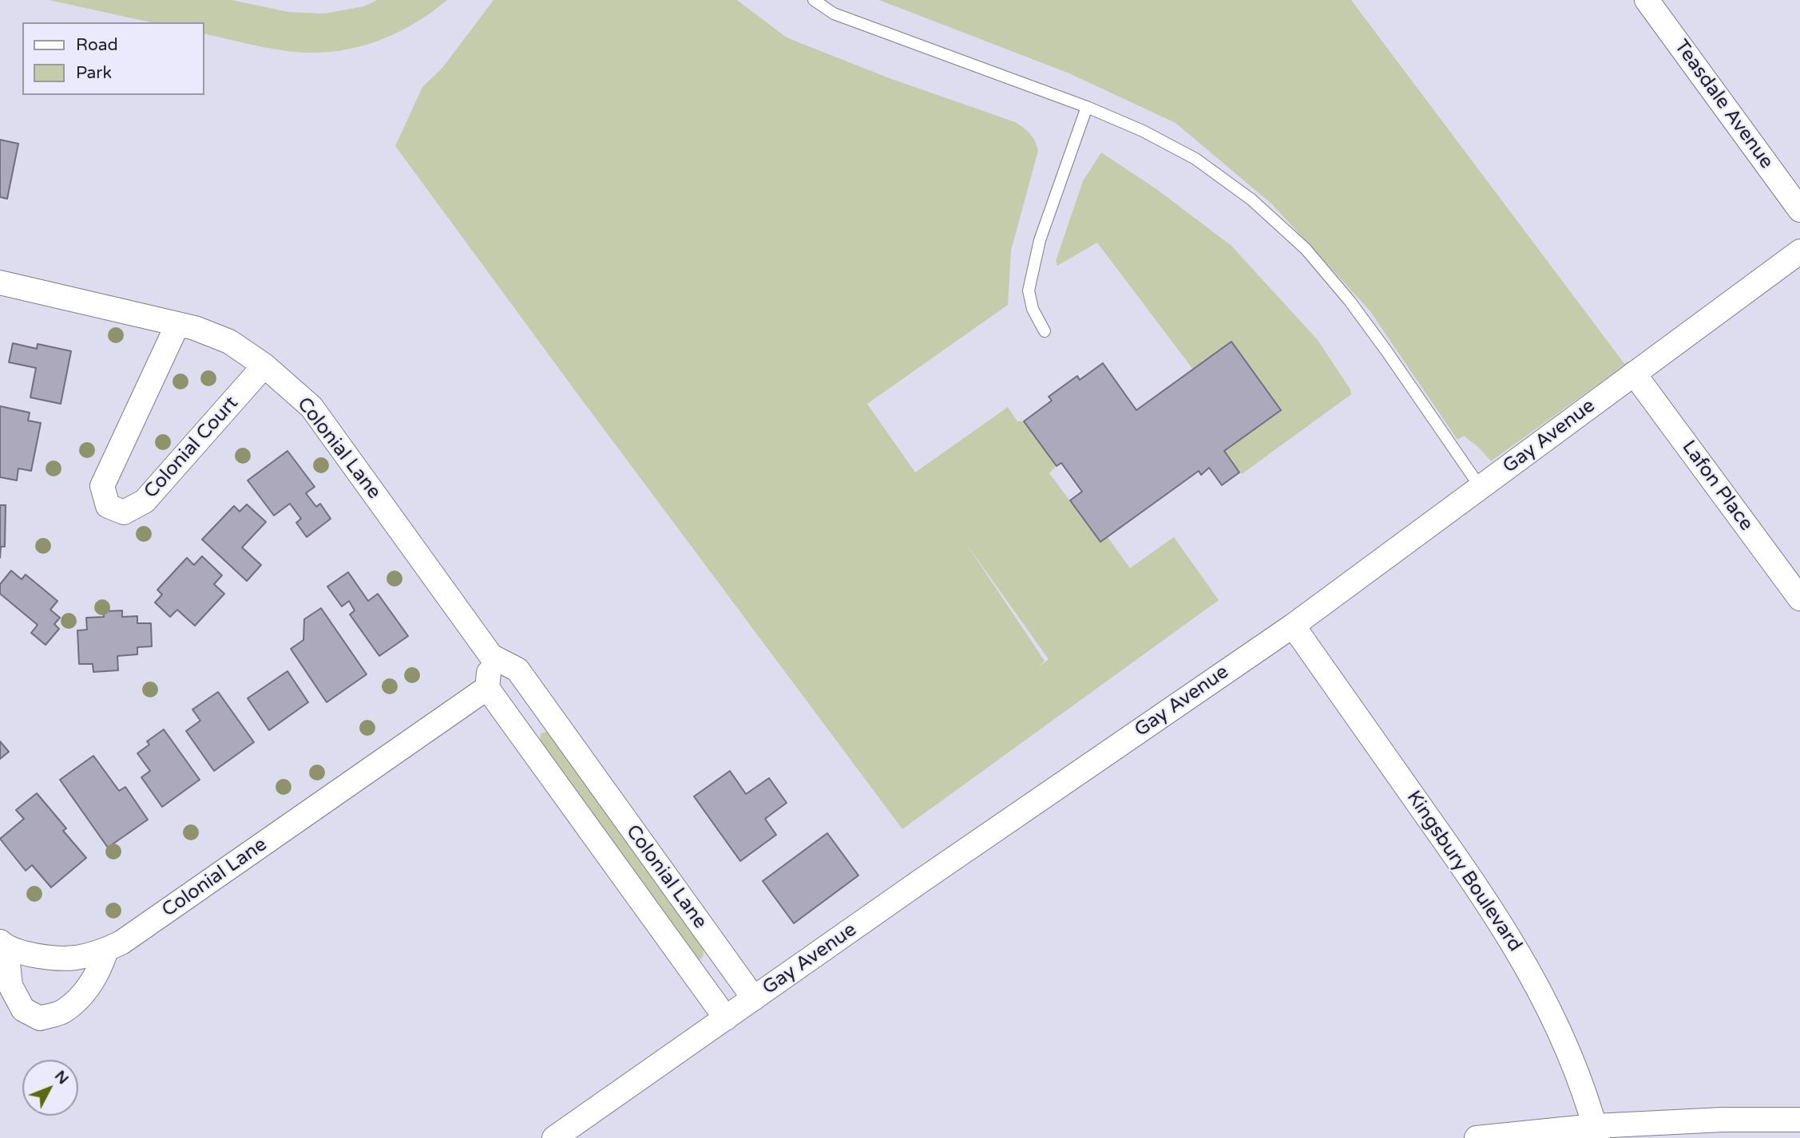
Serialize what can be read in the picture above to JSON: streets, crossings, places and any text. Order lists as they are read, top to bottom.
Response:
{
  "streets": {
    "street": [
      "Teasdale Avenue",
      "Gay Avenue",
      "Colonial Court",
      "Colonial Lane",
      "Lafon Place",
      "Kingsbury Boulevard"
    ]
  },
  "crossings": [
    ["Gay Avenue", "Colonial Lane"],
    ["Gay Avenue", "Lafon Place"],
    ["Gay Avenue", "Kingsbury Boulevard"],
    ["Colonial Court", "Colonial Lane"]
  ],
  "legend": ["Road", "Park"],
  "north": "top right"
}
